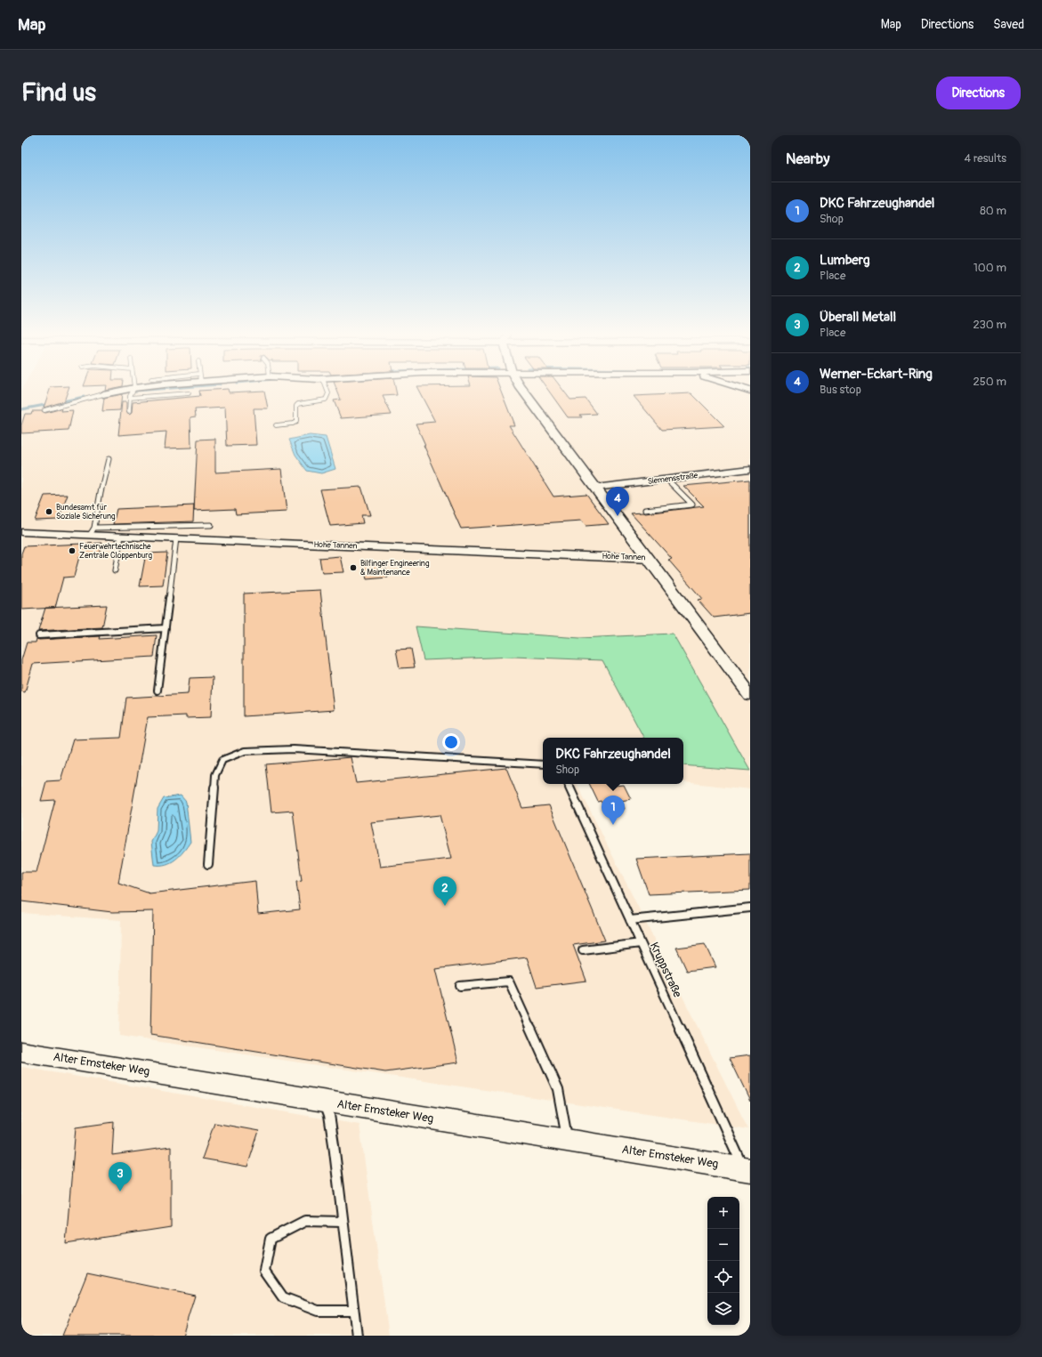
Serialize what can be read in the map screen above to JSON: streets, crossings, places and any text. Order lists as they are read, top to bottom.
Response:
{
  "streets": {
    "street": ["Siemensstraße", "Hohe Tannen", "Alter Emsteker Weg"],
    "lane": ["Kruppstraße"]
  },
  "crossings": [
    ["Kruppstraße", "Alter Emsteker Weg"]
  ],
  "places": ["Bundesamt für Soziale Sicherung", "Feuerwehrtechnische Zentrale Cloppenburg", "Bilfinger Engineering & Maintenance"],
  "page": {
    "header": "Map",
    "nav": ["Map", "Directions", "Saved"],
    "buttons": "Directions",
    "title": "Find us",
    "heading": ["Nearby", "4 results"],
    "list": [
      {
        "mark": "1",
        "name": "DKC Fahrzeughandel",
        "note": "Shop",
        "value": "80 m"
      },
      {
        "mark": "2",
        "name": "Lumberg",
        "note": "Place",
        "value": "100 m"
      },
      {
        "mark": "3",
        "name": "Überall Metall",
        "note": "Place",
        "value": "230 m"
      },
      {
        "mark": "4",
        "name": "Werner-Eckart-Ring",
        "note": "Bus stop",
        "value": "250 m"
      }
    ],
    "pins": [
      "4",
      "1",
      "2",
      "3"
    ],
    "popup": ["DKC Fahrzeughandel", "Shop"],
    "map_buttons": ["+", "−"]
  }
}
